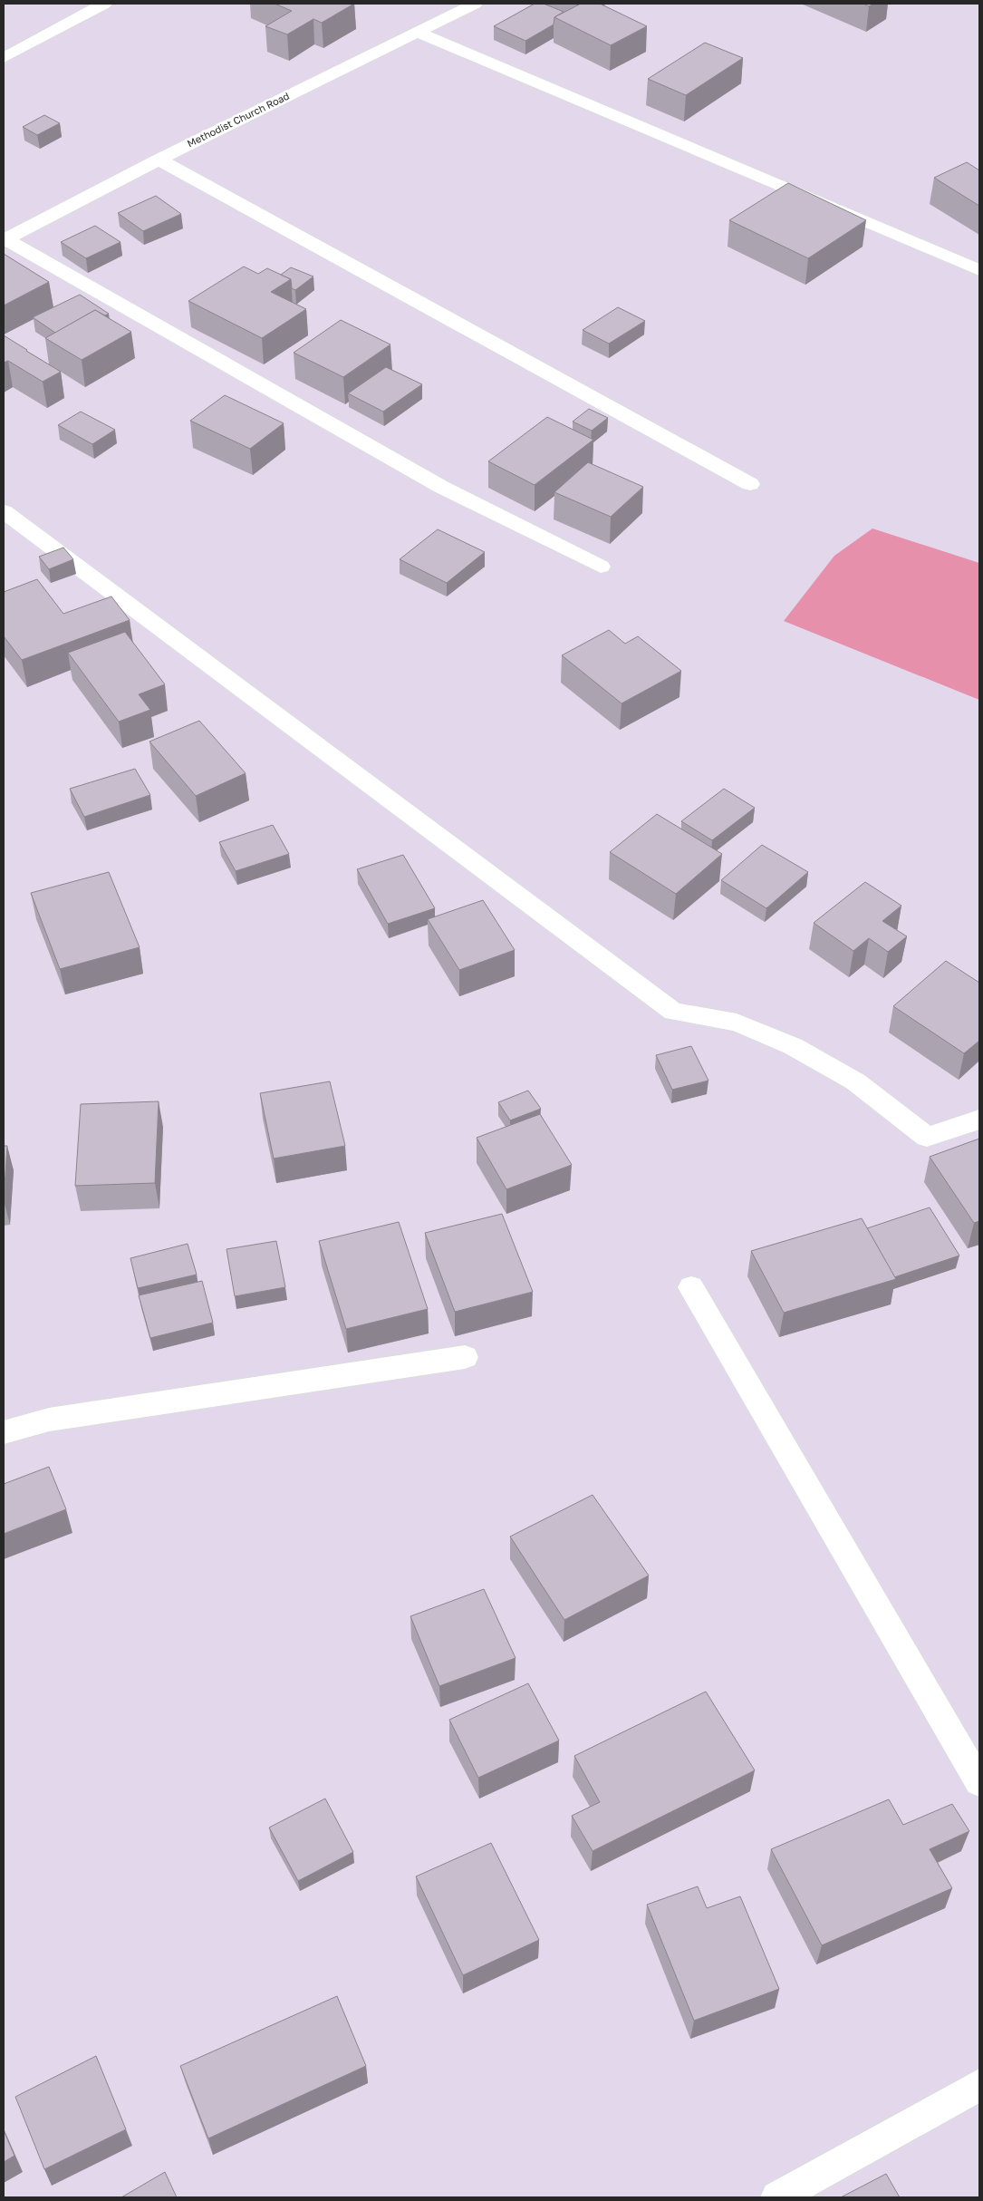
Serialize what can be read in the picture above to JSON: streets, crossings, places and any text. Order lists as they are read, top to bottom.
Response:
{
  "streets": {
    "street": ["Methodist Church Road"]
  }
}
